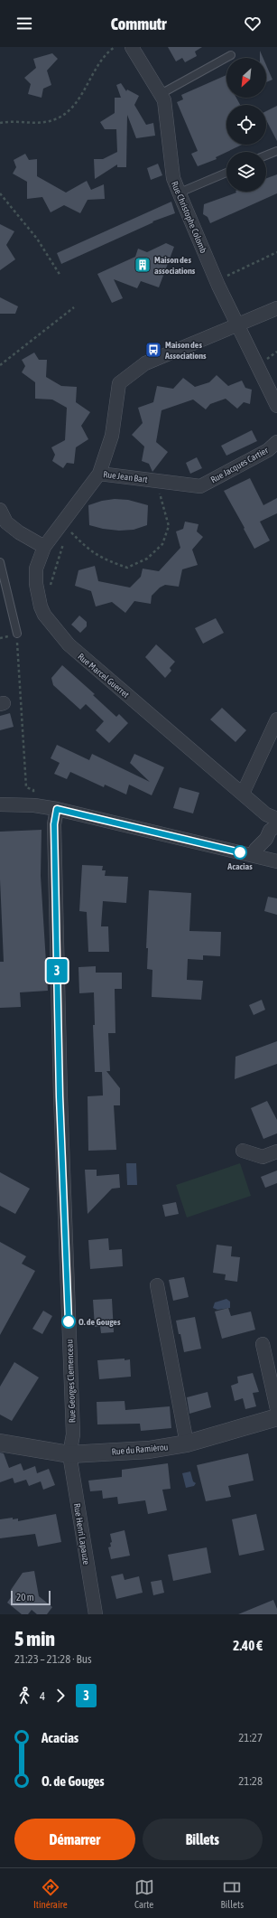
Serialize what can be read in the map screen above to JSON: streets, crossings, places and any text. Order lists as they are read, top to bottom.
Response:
{
  "streets": {
    "street": [
      "Rue Christophe Colomb",
      "Rue Jacques Cartier",
      "Rue Jean Bart",
      "Rue Marcel Guerret",
      "Rue Georges Clemenceau",
      "Rue du Ramièrou",
      "Rue Henri Lapauze"
    ]
  },
  "crossings": [
    ["Rue Jacques Cartier", "Rue Jean Bart"],
    ["Rue Jean Bart", "Rue Marcel Guerret"],
    ["Rue Georges Clemenceau", "Rue du Ramièrou"],
    ["Rue Georges Clemenceau", "Rue Henri Lapauze"],
    ["Rue du Ramièrou", "Rue Henri Lapauze"]
  ],
  "places": {
    "building": ["Maison des associations"],
    "bus stop": ["Maison des Associations"],
    "other": ["Acacias", "O. de Gouges"]
  },
  "lines": ["bus line 3"],
  "scale_bar": "20 m",
  "north": "bottom left",
  "page": {
    "header": "Commutr",
    "on_map": "3",
    "scale": "20 m",
    "heading": ["5 min", "21:23 – 21:28 · Bus", "2.40 €"],
    "legs": ["4", "3"],
    "list": [
      {
        "name": "Acacias",
        "value": "21:27"
      },
      {
        "name": "O. de Gouges",
        "value": "21:28"
      }
    ],
    "buttons": ["Démarrer", "Billets"],
    "tabs": ["Itinéraire", "Carte", "Billets"]
  }
}
